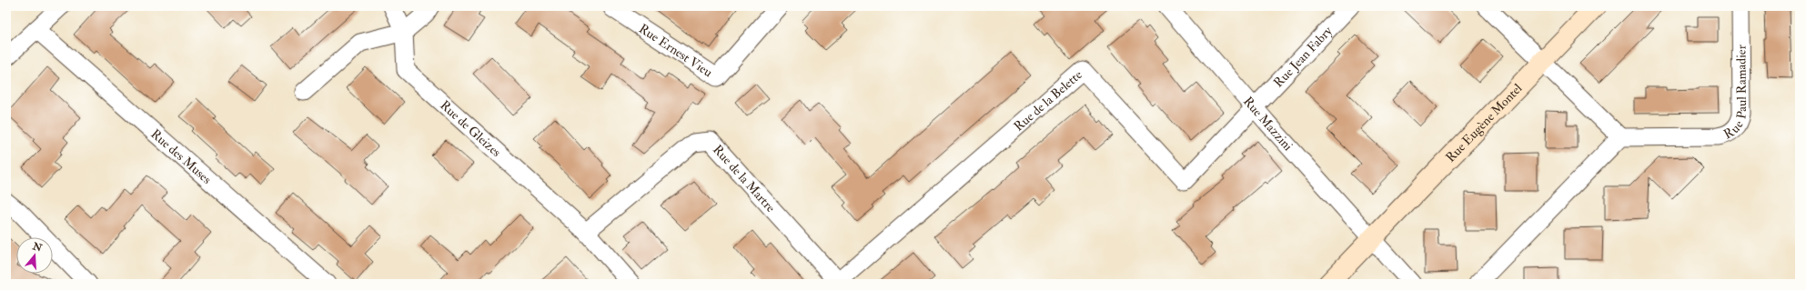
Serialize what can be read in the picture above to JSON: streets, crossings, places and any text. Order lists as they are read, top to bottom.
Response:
{
  "streets": {
    "main road": ["Rue Eugène Montel"],
    "street": [
      "Rue Ernest Vieu",
      "Rue Jean Fabry",
      "Rue Paul Ramadier",
      "Rue de la Belette",
      "Rue Mazzini",
      "Rue de Gleizes",
      "Rue des Muses",
      "Rue de la Martre"
    ]
  },
  "crossings": [
    ["Rue Jean Fabry", "Rue de la Belette"],
    ["Rue Jean Fabry", "Rue Mazzini"],
    ["Rue de la Belette", "Rue Mazzini"],
    ["Rue de la Belette", "Rue de la Martre"],
    ["Rue Mazzini", "Rue Eugène Montel"],
    ["Rue de Gleizes", "Rue de la Martre"]
  ],
  "north": "top"
}
